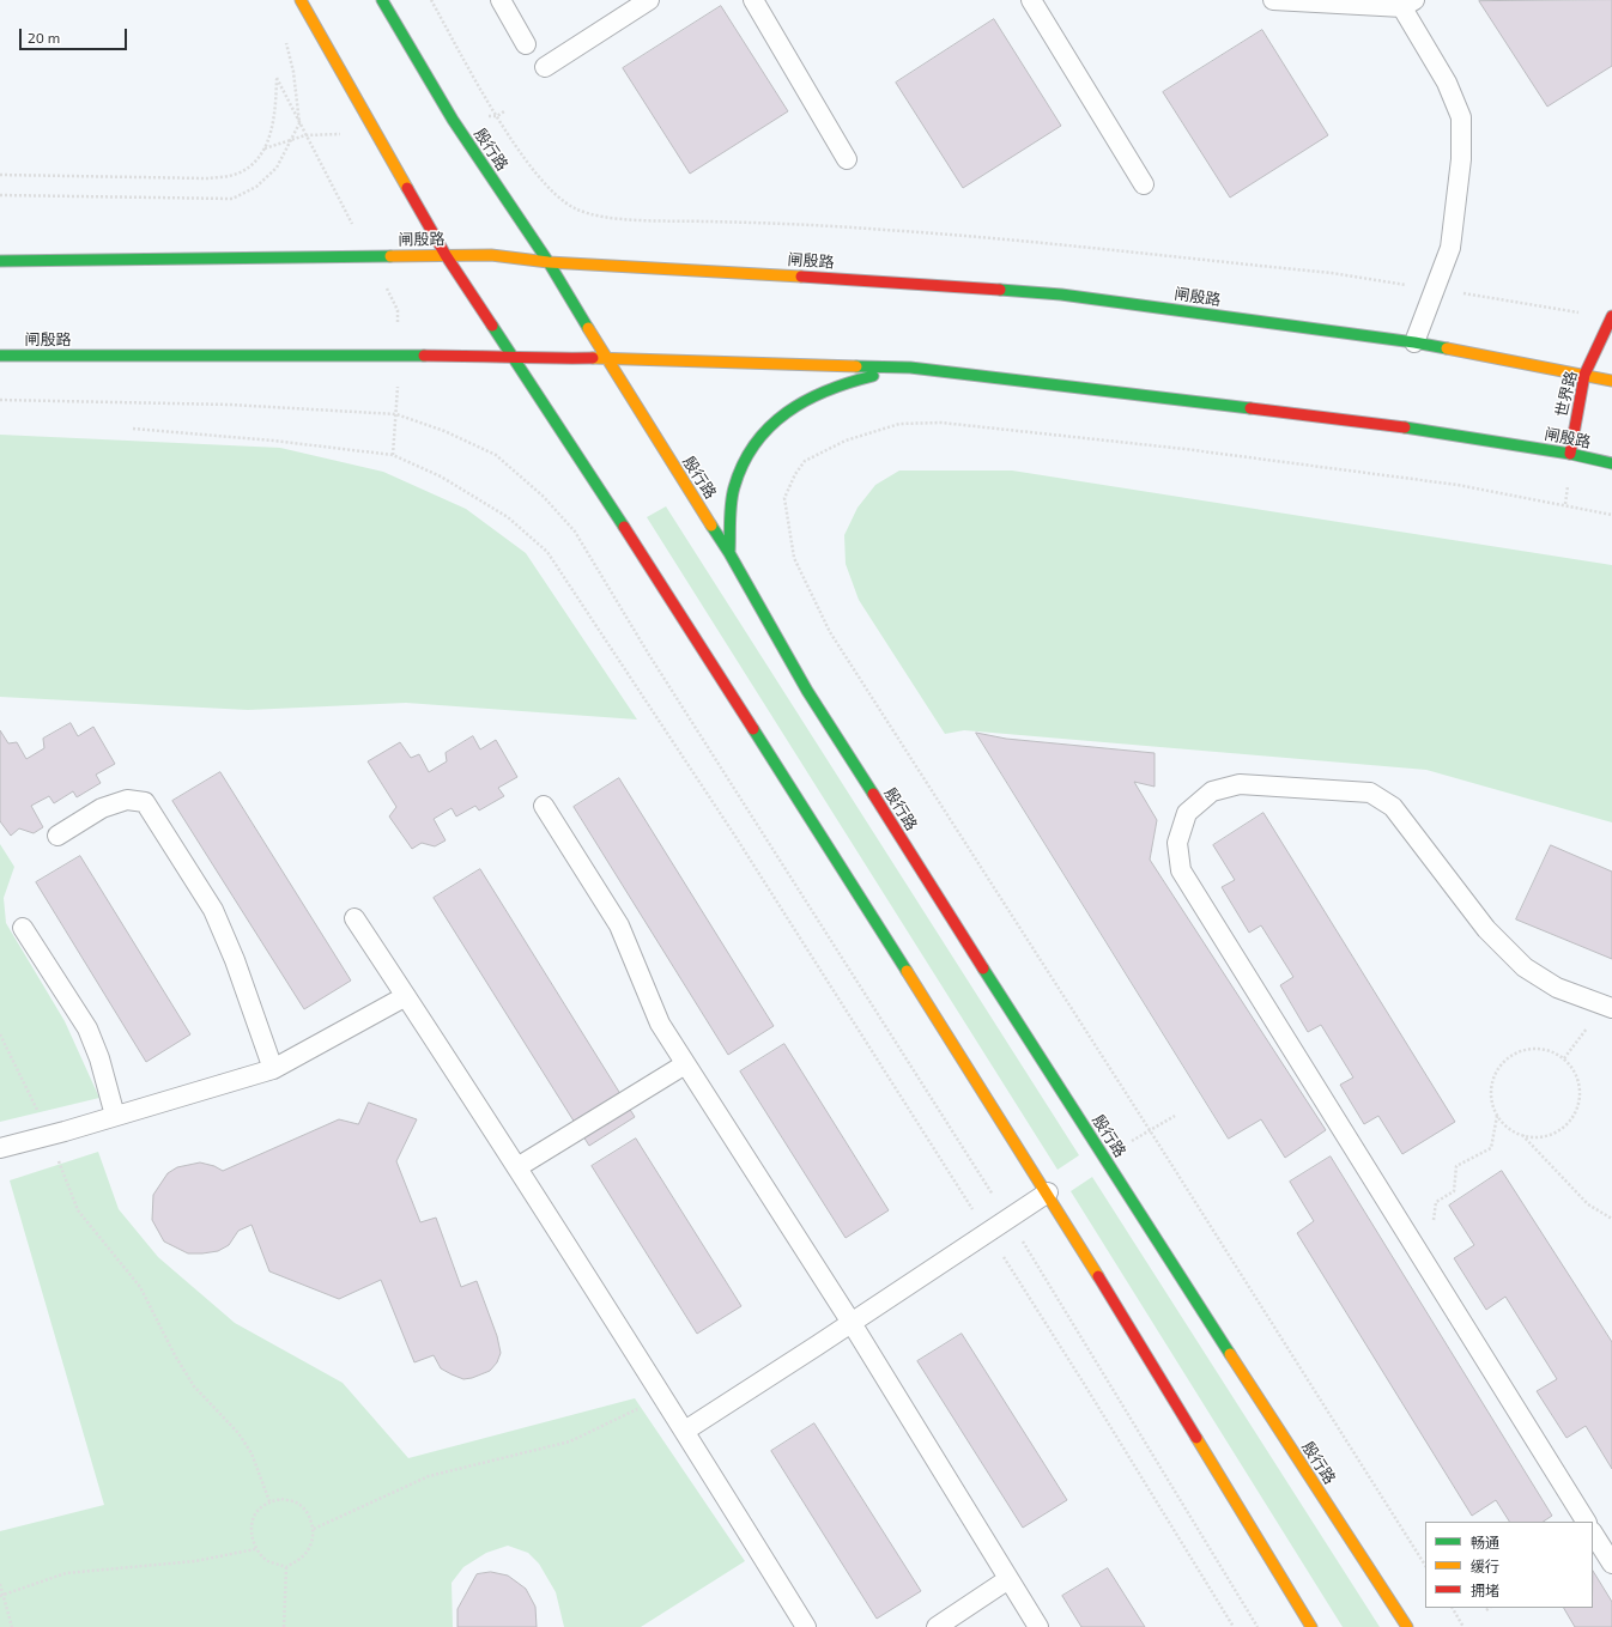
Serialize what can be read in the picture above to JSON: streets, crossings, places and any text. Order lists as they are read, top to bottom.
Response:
{
  "streets": {
    "main road": ["殷行路", "闸殷路", "世界路"]
  },
  "crossings": [
    ["殷行路", "闸殷路"],
    ["闸殷路", "世界路"]
  ],
  "legend": ["畅通", "缓行", "拥堵"],
  "scale_bar": "20 m"
}
